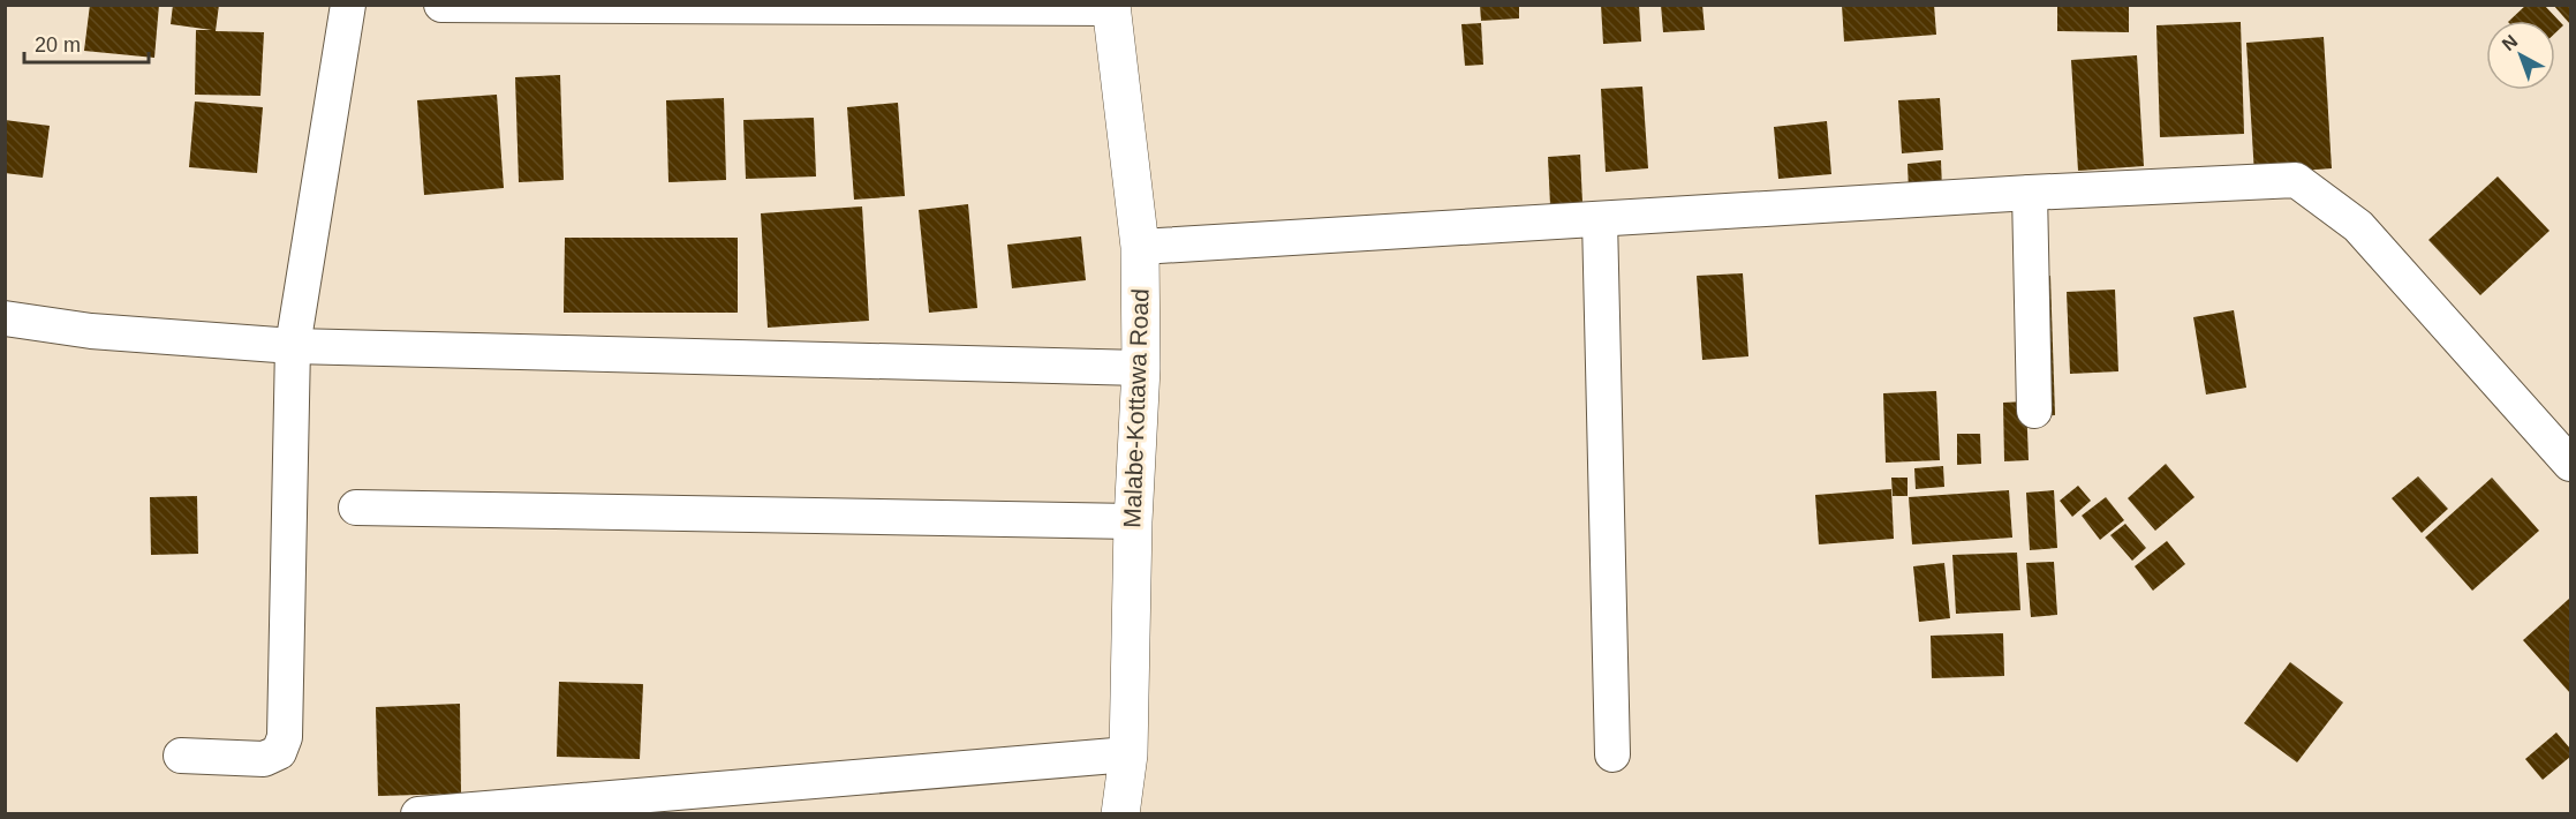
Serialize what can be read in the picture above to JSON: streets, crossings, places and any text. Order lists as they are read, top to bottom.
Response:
{
  "streets": {
    "main road": ["Malabe-Kottawa Road"]
  },
  "scale_bar": "20 m",
  "north": "top left"
}
